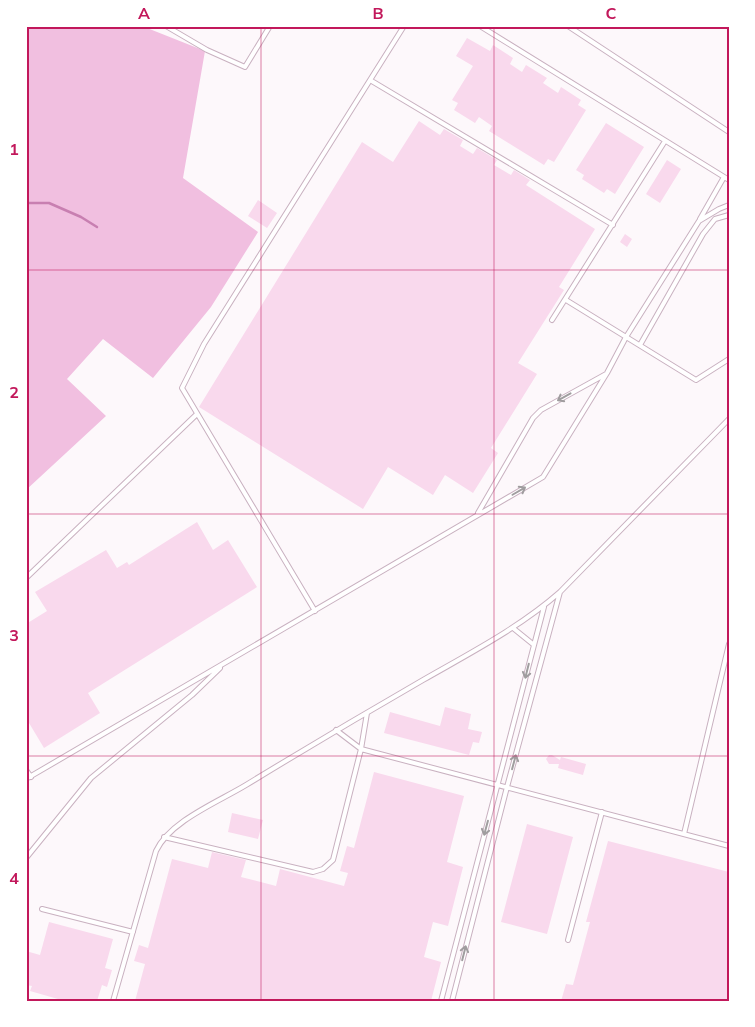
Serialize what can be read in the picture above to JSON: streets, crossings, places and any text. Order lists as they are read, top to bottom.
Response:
{
  "grid": {
    "columns": ["A", "B", "C"],
    "rows": [
      "1",
      "2",
      "3",
      "4"
    ]
  }
}
